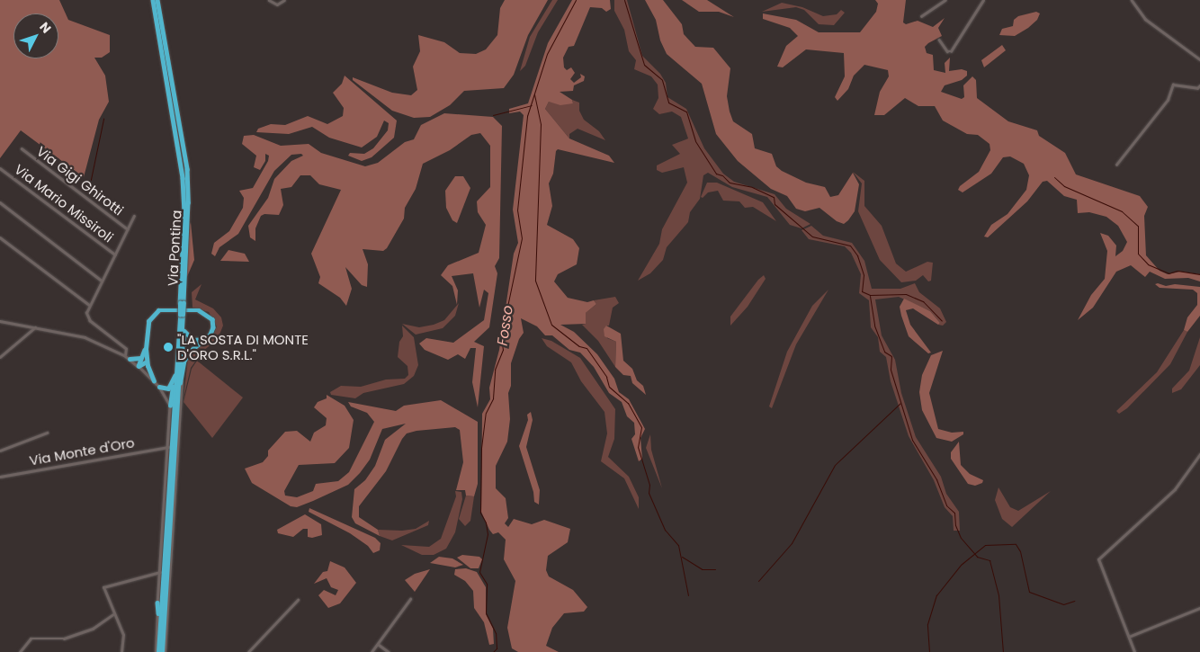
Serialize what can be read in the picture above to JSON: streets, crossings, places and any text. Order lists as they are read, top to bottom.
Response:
{
  "streets": {
    "highway": ["Via Pontina"],
    "street": ["Via Gigi Ghirotti", "Via Mario Missiroli", "Via Monte d'Oro"]
  },
  "water": ["Fosso"],
  "places": ["\"LA SOSTA DI MONTE D'ORO S.R.L.\""],
  "north": "top right"
}
